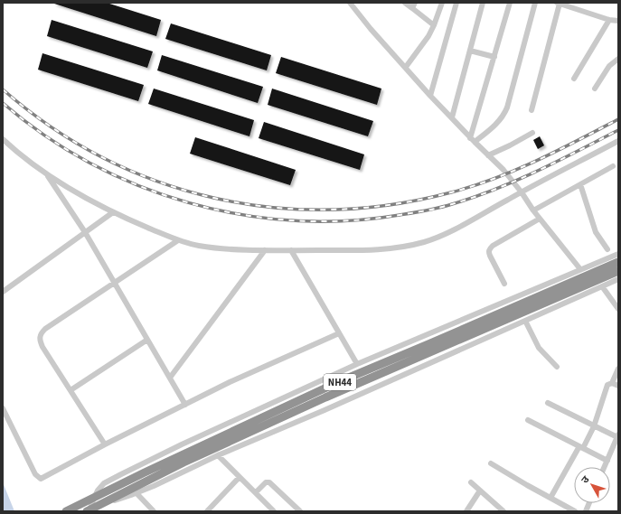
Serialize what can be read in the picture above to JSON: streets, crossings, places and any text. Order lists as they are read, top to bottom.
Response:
{
  "streets": {
    "highway": ["NH44"]
  },
  "north": "top left"
}
